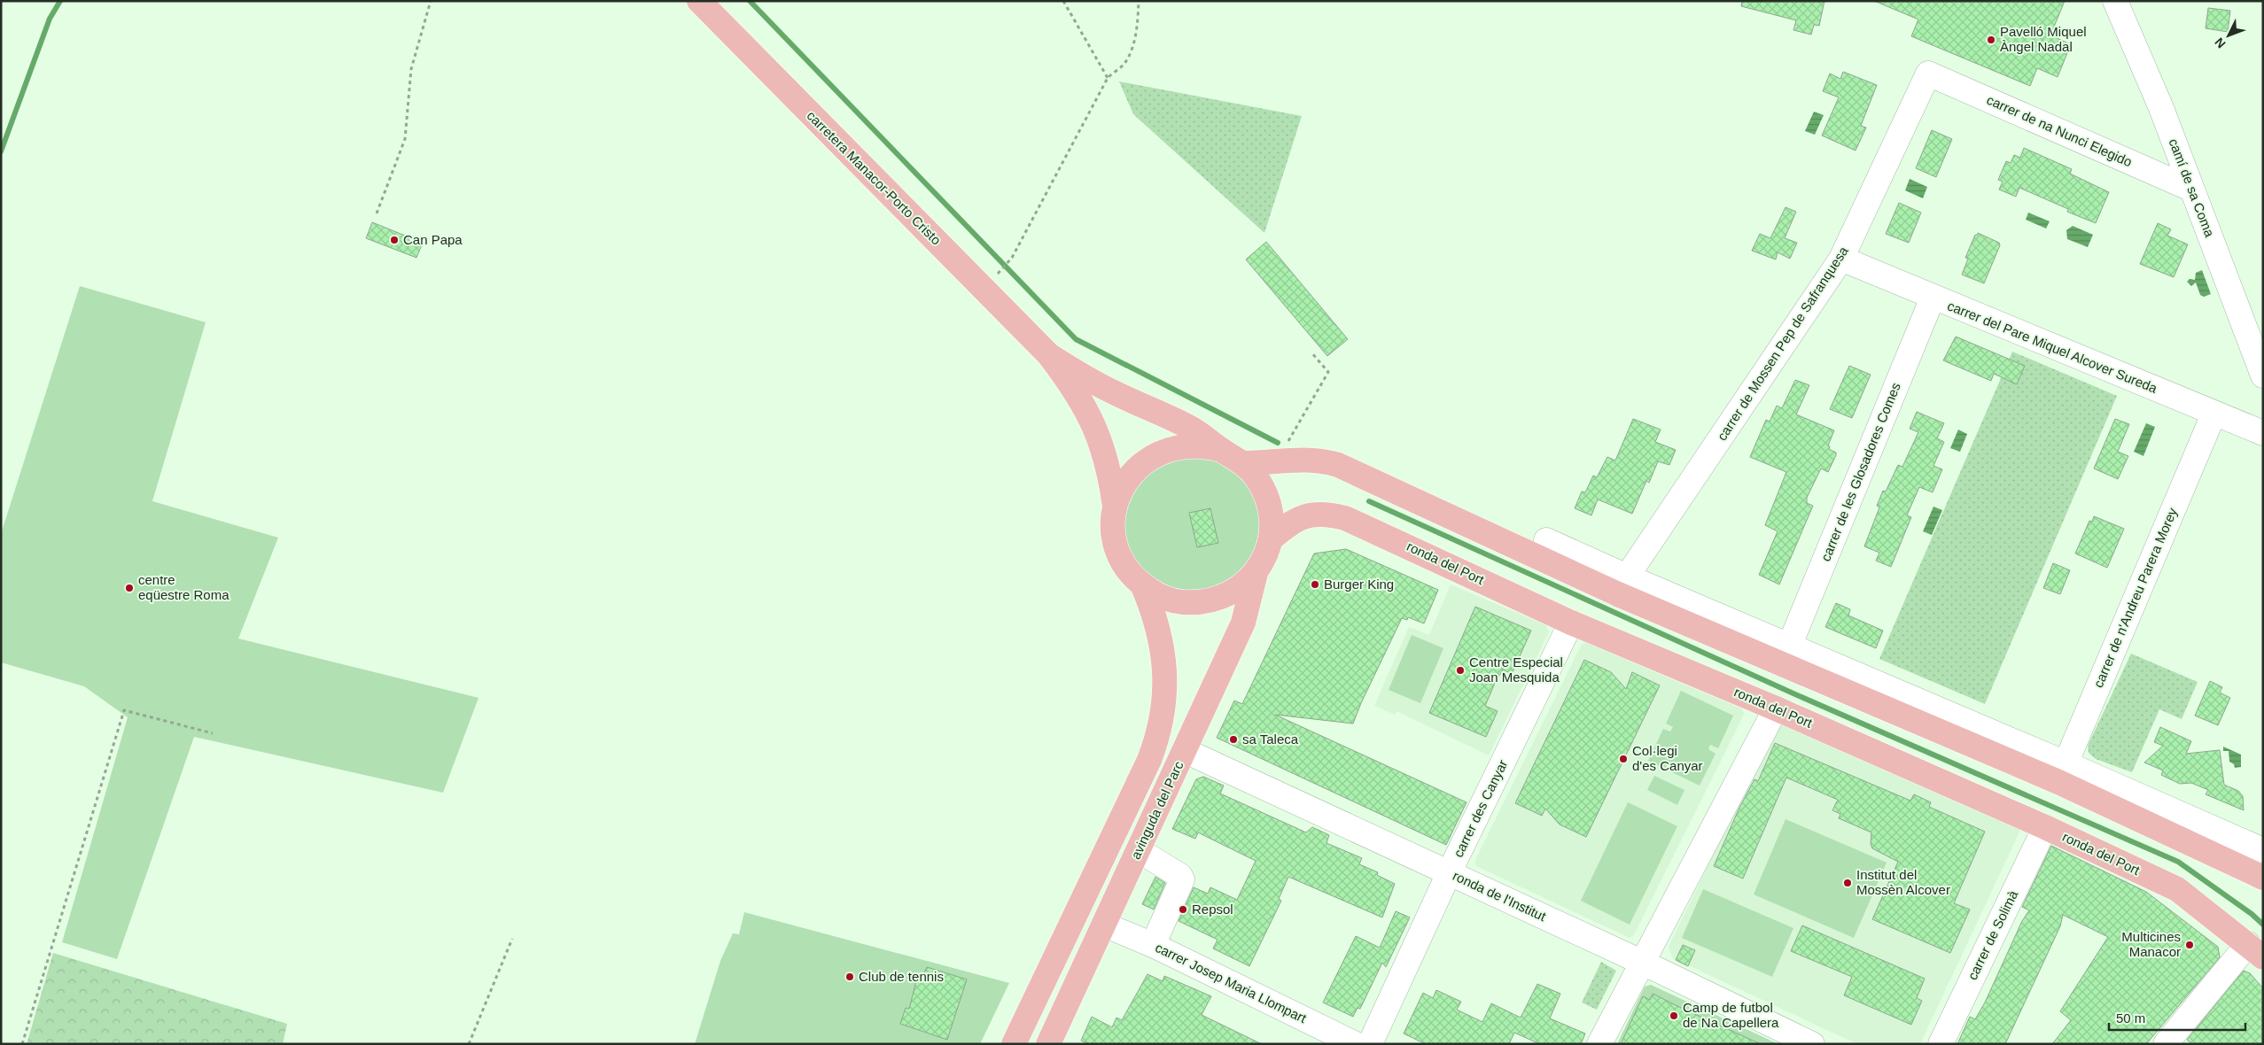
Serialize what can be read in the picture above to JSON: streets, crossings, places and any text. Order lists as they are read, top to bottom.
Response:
{
  "streets": {
    "main road": ["carretera Manacor-Porto Cristo", "ronda del Port", "avinguda del Parc"],
    "street": [
      "carrer de na Nunci Elegido",
      "camí de sa Coma",
      "carrer de Mossen Pep de Safranquesa",
      "carrer del Pare Miquel Alcover Sureda",
      "carrer de les Glosadores Comes",
      "carrer de n'Andreu Parera Morey",
      "carrer des Canyar",
      "ronda de l'Institut",
      "carrer de Solimà",
      "carrer Josep Maria Llompart"
    ]
  },
  "crossings": [
    ["carrer de na Nunci Elegido", "camí de sa Coma"],
    ["carrer de na Nunci Elegido", "carrer de Mossen Pep de Safranquesa"],
    ["carrer de Mossen Pep de Safranquesa", "carrer del Pare Miquel Alcover Sureda"],
    ["carrer del Pare Miquel Alcover Sureda", "carrer de les Glosadores Comes"],
    ["carrer del Pare Miquel Alcover Sureda", "carrer de n'Andreu Parera Morey"],
    ["ronda del Port", "carrer des Canyar"],
    ["ronda del Port", "avinguda del Parc"],
    ["ronda del Port", "carrer de Solimà"],
    ["carrer des Canyar", "ronda de l'Institut"],
    ["avinguda del Parc", "ronda de l'Institut"],
    ["avinguda del Parc", "carrer Josep Maria Llompart"]
  ],
  "places": [
    "Pavelló Miquel Àngel Nadal",
    "Can Papa",
    "Burger King",
    "centre eqüestre Roma",
    "Centre Especial Joan Mesquida",
    "sa Taleca",
    "Col·legi d'es Canyar",
    "Institut del Mossèn Alcover",
    "Repsol",
    "Multicines Manacor",
    "Club de tennis",
    "Camp de futbol de Na Capellera"
  ],
  "scale_bar": "50 m",
  "north": "bottom left"
}
